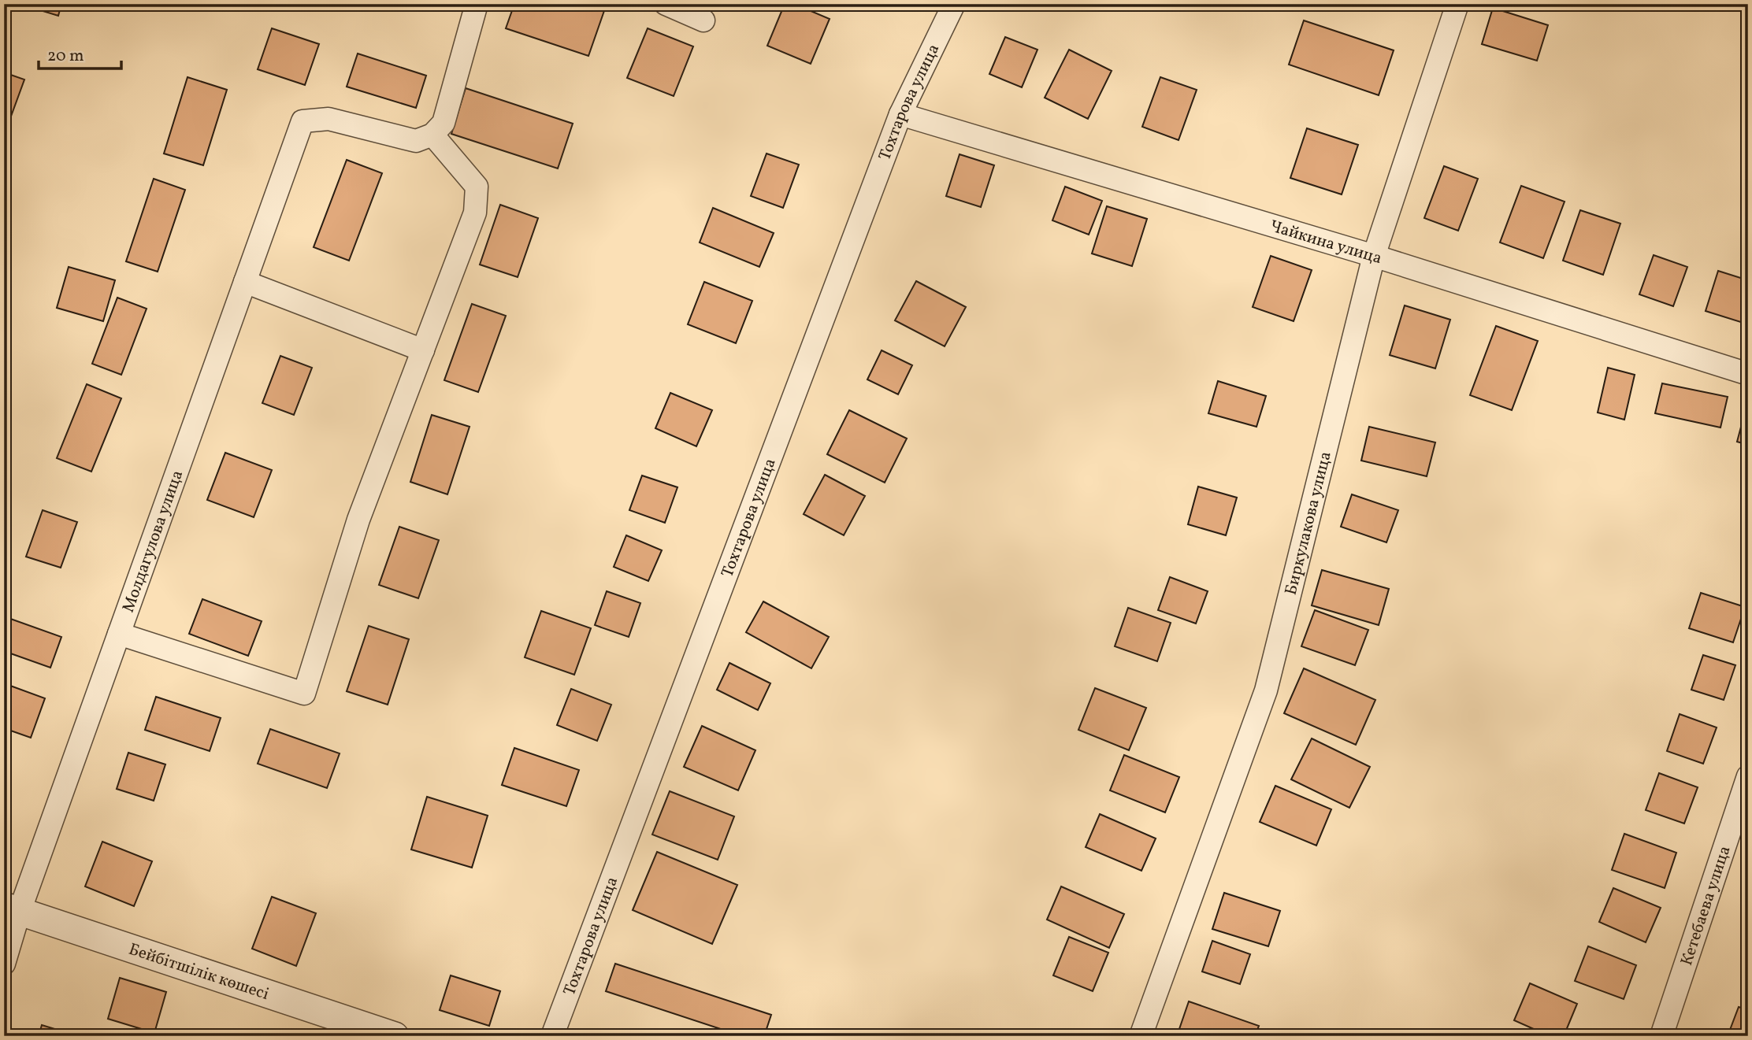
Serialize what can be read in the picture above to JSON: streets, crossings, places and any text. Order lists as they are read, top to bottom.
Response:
{
  "streets": {
    "street": [
      "Тохтарова улица",
      "Чайкина улица",
      "Биркулакова улица",
      "Молдагулова улица",
      "Кетебаева улица",
      "Бейбітшілік көшесі"
    ]
  },
  "crossings": [
    ["Тохтарова улица", "Чайкина улица"],
    ["Чайкина улица", "Биркулакова улица"],
    ["Молдагулова улица", "Бейбітшілік көшесі"]
  ],
  "scale_bar": "20 m"
}
